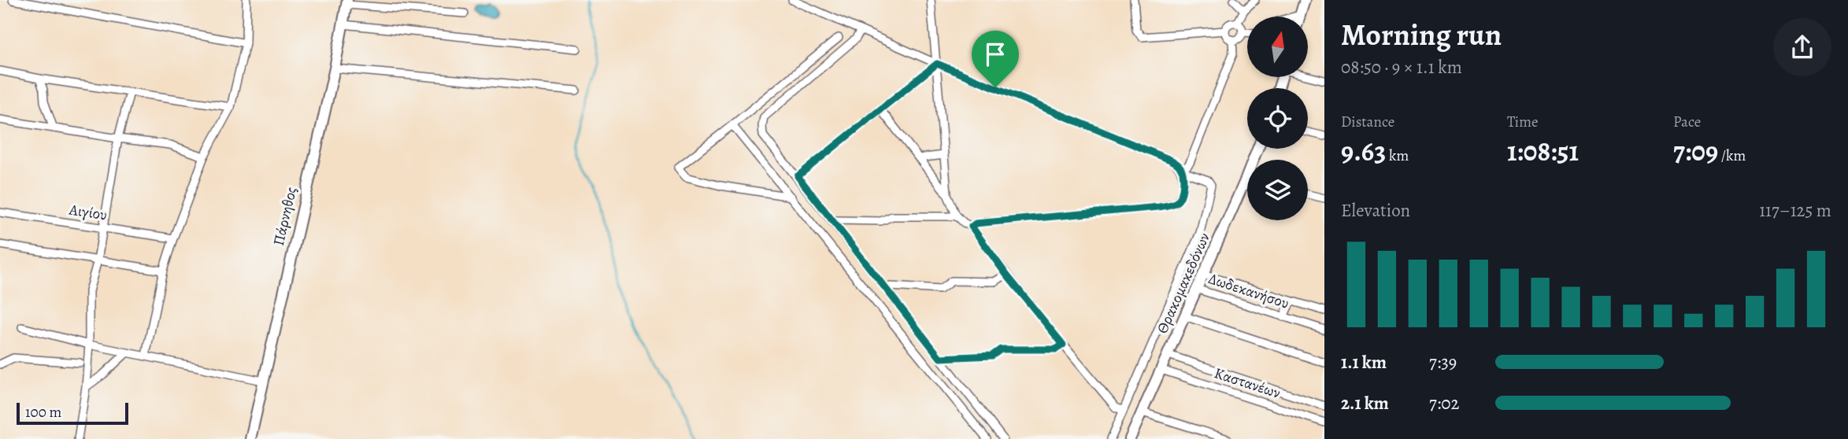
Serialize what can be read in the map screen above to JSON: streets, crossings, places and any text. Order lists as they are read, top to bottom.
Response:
{
  "streets": {
    "main road": ["Πάρνηθος", "Θρακομακεδόνων"],
    "street": ["Αιγίου", "Δωδεκανήσου", "Καστανέων"]
  },
  "crossings": [
    ["Θρακομακεδόνων", "Δωδεκανήσου"],
    ["Θρακομακεδόνων", "Καστανέων"]
  ],
  "scale_bar": "100 m",
  "north": "top",
  "page": {
    "heading": ["Morning run", "08:50 · 9 × 1.1 km"],
    "stats": [
      ["Distance", "9.63 km"],
      ["Time", "1:08:51"],
      ["Pace", "7:09 /km"]
    ],
    "chart": ["Elevation", "117–125 m"],
    "list": [
      {
        "name": "1.1 km",
        "note": "7:39"
      },
      {
        "name": "2.1 km",
        "note": "7:02"
      }
    ],
    "scale": "100 m"
  }
}
